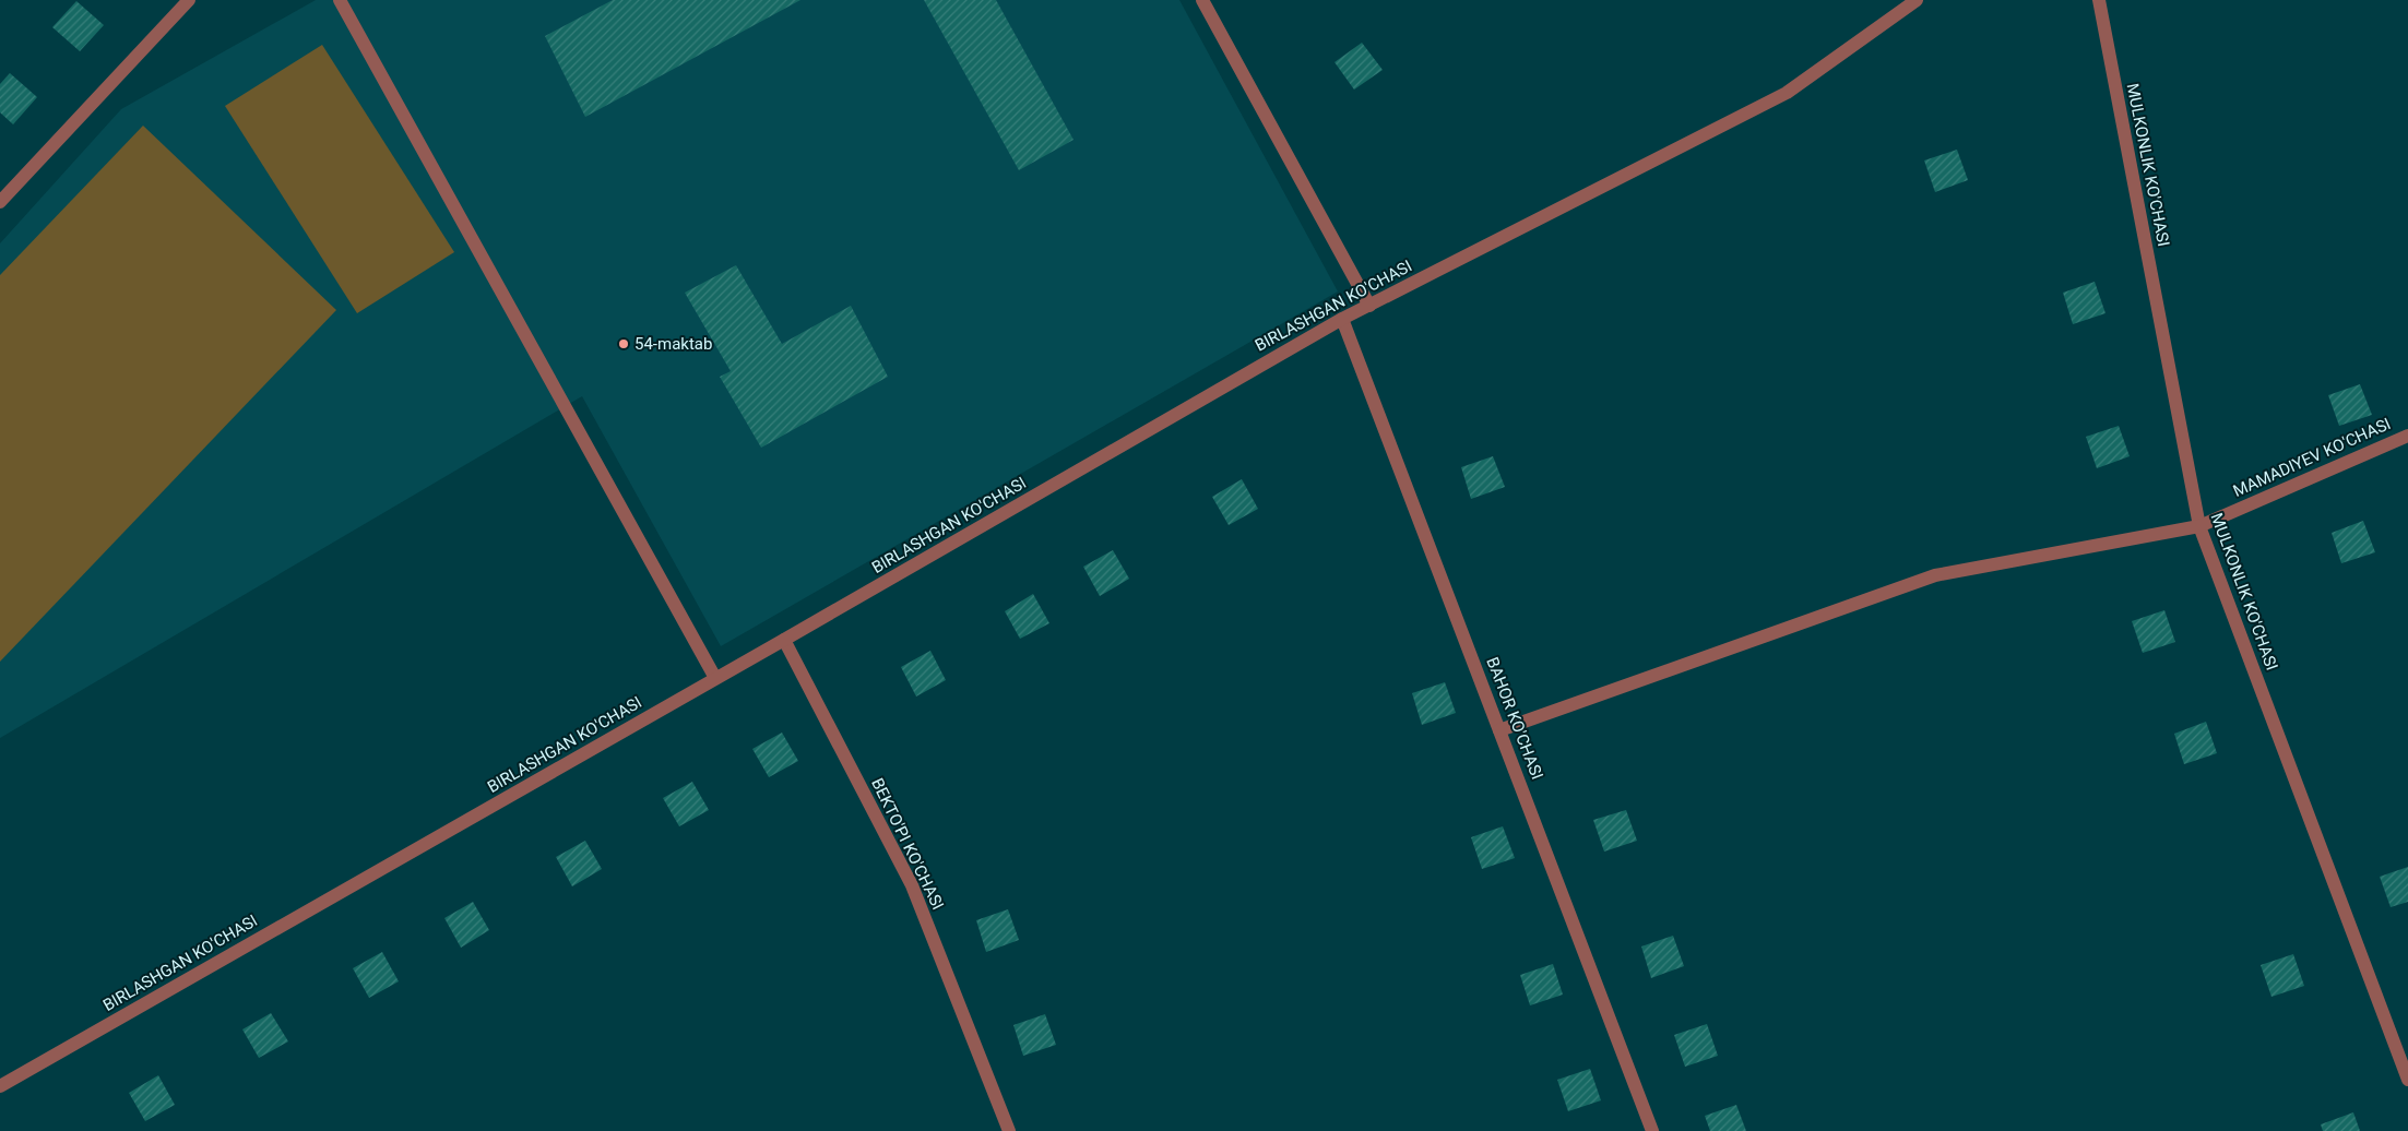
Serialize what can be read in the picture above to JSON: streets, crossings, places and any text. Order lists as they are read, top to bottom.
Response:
{
  "streets": {
    "street": [
      "MULKONLIK KO'CHASI",
      "BIRLASHGAN KO'CHASI",
      "MAMADIYEV KO'CHASI",
      "BAHOR KO'CHASI",
      "BEKTO'PI KO'CHASI"
    ]
  },
  "crossings": [
    ["MULKONLIK KO'CHASI", "MAMADIYEV KO'CHASI"],
    ["BIRLASHGAN KO'CHASI", "BAHOR KO'CHASI"],
    ["BIRLASHGAN KO'CHASI", "BEKTO'PI KO'CHASI"],
    ["MAMADIYEV KO'CHASI", "BAHOR KO'CHASI"]
  ],
  "places": ["54-maktab"]
}
